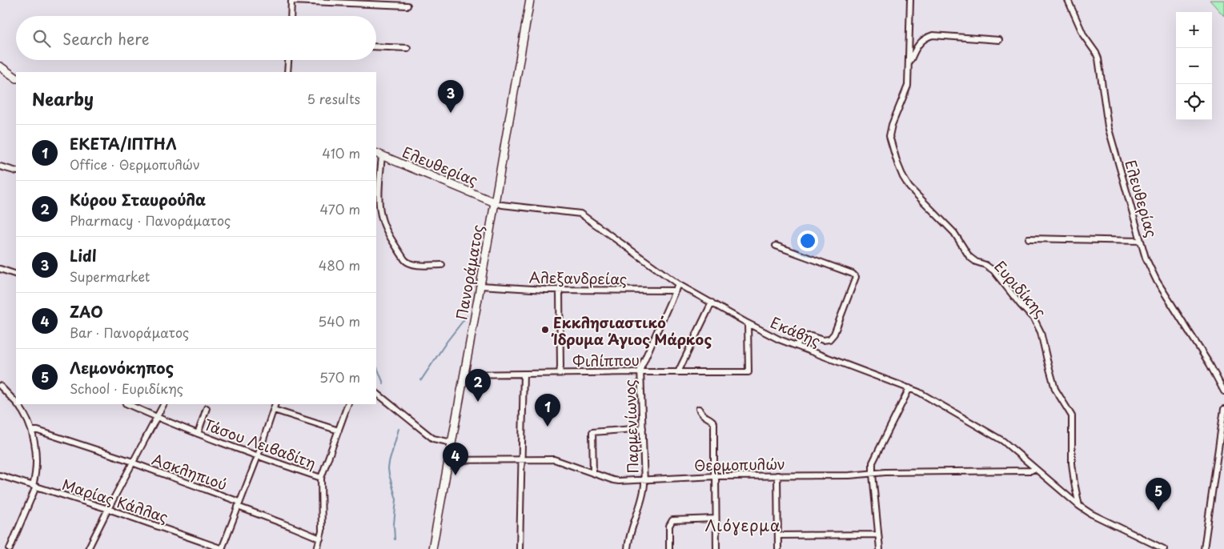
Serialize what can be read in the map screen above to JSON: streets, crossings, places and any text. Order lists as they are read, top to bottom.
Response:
{
  "streets": {
    "main road": ["Ελευθερίας", "Πανοράματος"],
    "street": [
      "Αλεξανδρείας",
      "Ευριδίκης",
      "Εκάβης",
      "Φιλίππου",
      "Παρμενίωνος",
      "Τάσου Λειβαδίτη",
      "Θερμοπυλών",
      "Ασκληπιού",
      "Μαρίας Κάλλας"
    ]
  },
  "crossings": [
    ["Ελευθερίας", "Πανοράματος"],
    ["Ελευθερίας", "Εκάβης"],
    ["Πανοράματος", "Αλεξανδρείας"],
    ["Πανοράματος", "Εκάβης"],
    ["Πανοράματος", "Φιλίππου"],
    ["Πανοράματος", "Θερμοπυλών"],
    ["Αλεξανδρείας", "Παρμενίωνος"],
    ["Ευριδίκης", "Εκάβης"],
    ["Εκάβης", "Φιλίππου"],
    ["Εκάβης", "Παρμενίωνος"],
    ["Εκάβης", "Θερμοπυλών"],
    ["Φιλίππου", "Παρμενίωνος"],
    ["Παρμενίωνος", "Θερμοπυλών"]
  ],
  "districts": ["Λιόγερμα"],
  "places": ["Εκκλησιαστικό Ίδρυμα Άγιος Μάρκος"],
  "page": {
    "map_buttons": ["+", "−"],
    "search": "Search here",
    "heading": ["Nearby", "5 results"],
    "pins": [
      "3",
      "2",
      "1",
      "4",
      "5"
    ],
    "list": [
      {
        "mark": "1",
        "name": "ΕΚΕΤΑ/ΙΠΤΗΛ",
        "note": "Office · Θερμοπυλών",
        "value": "410 m"
      },
      {
        "mark": "2",
        "name": "Κύρου Σταυρούλα",
        "note": "Pharmacy · Πανοράματος",
        "value": "470 m"
      },
      {
        "mark": "3",
        "name": "Lidl",
        "note": "Supermarket",
        "value": "480 m"
      },
      {
        "mark": "4",
        "name": "ZAO",
        "note": "Bar · Πανοράματος",
        "value": "540 m"
      },
      {
        "mark": "5",
        "name": "Λεμονόκηπος",
        "note": "School · Ευριδίκης",
        "value": "570 m"
      }
    ]
  }
}
